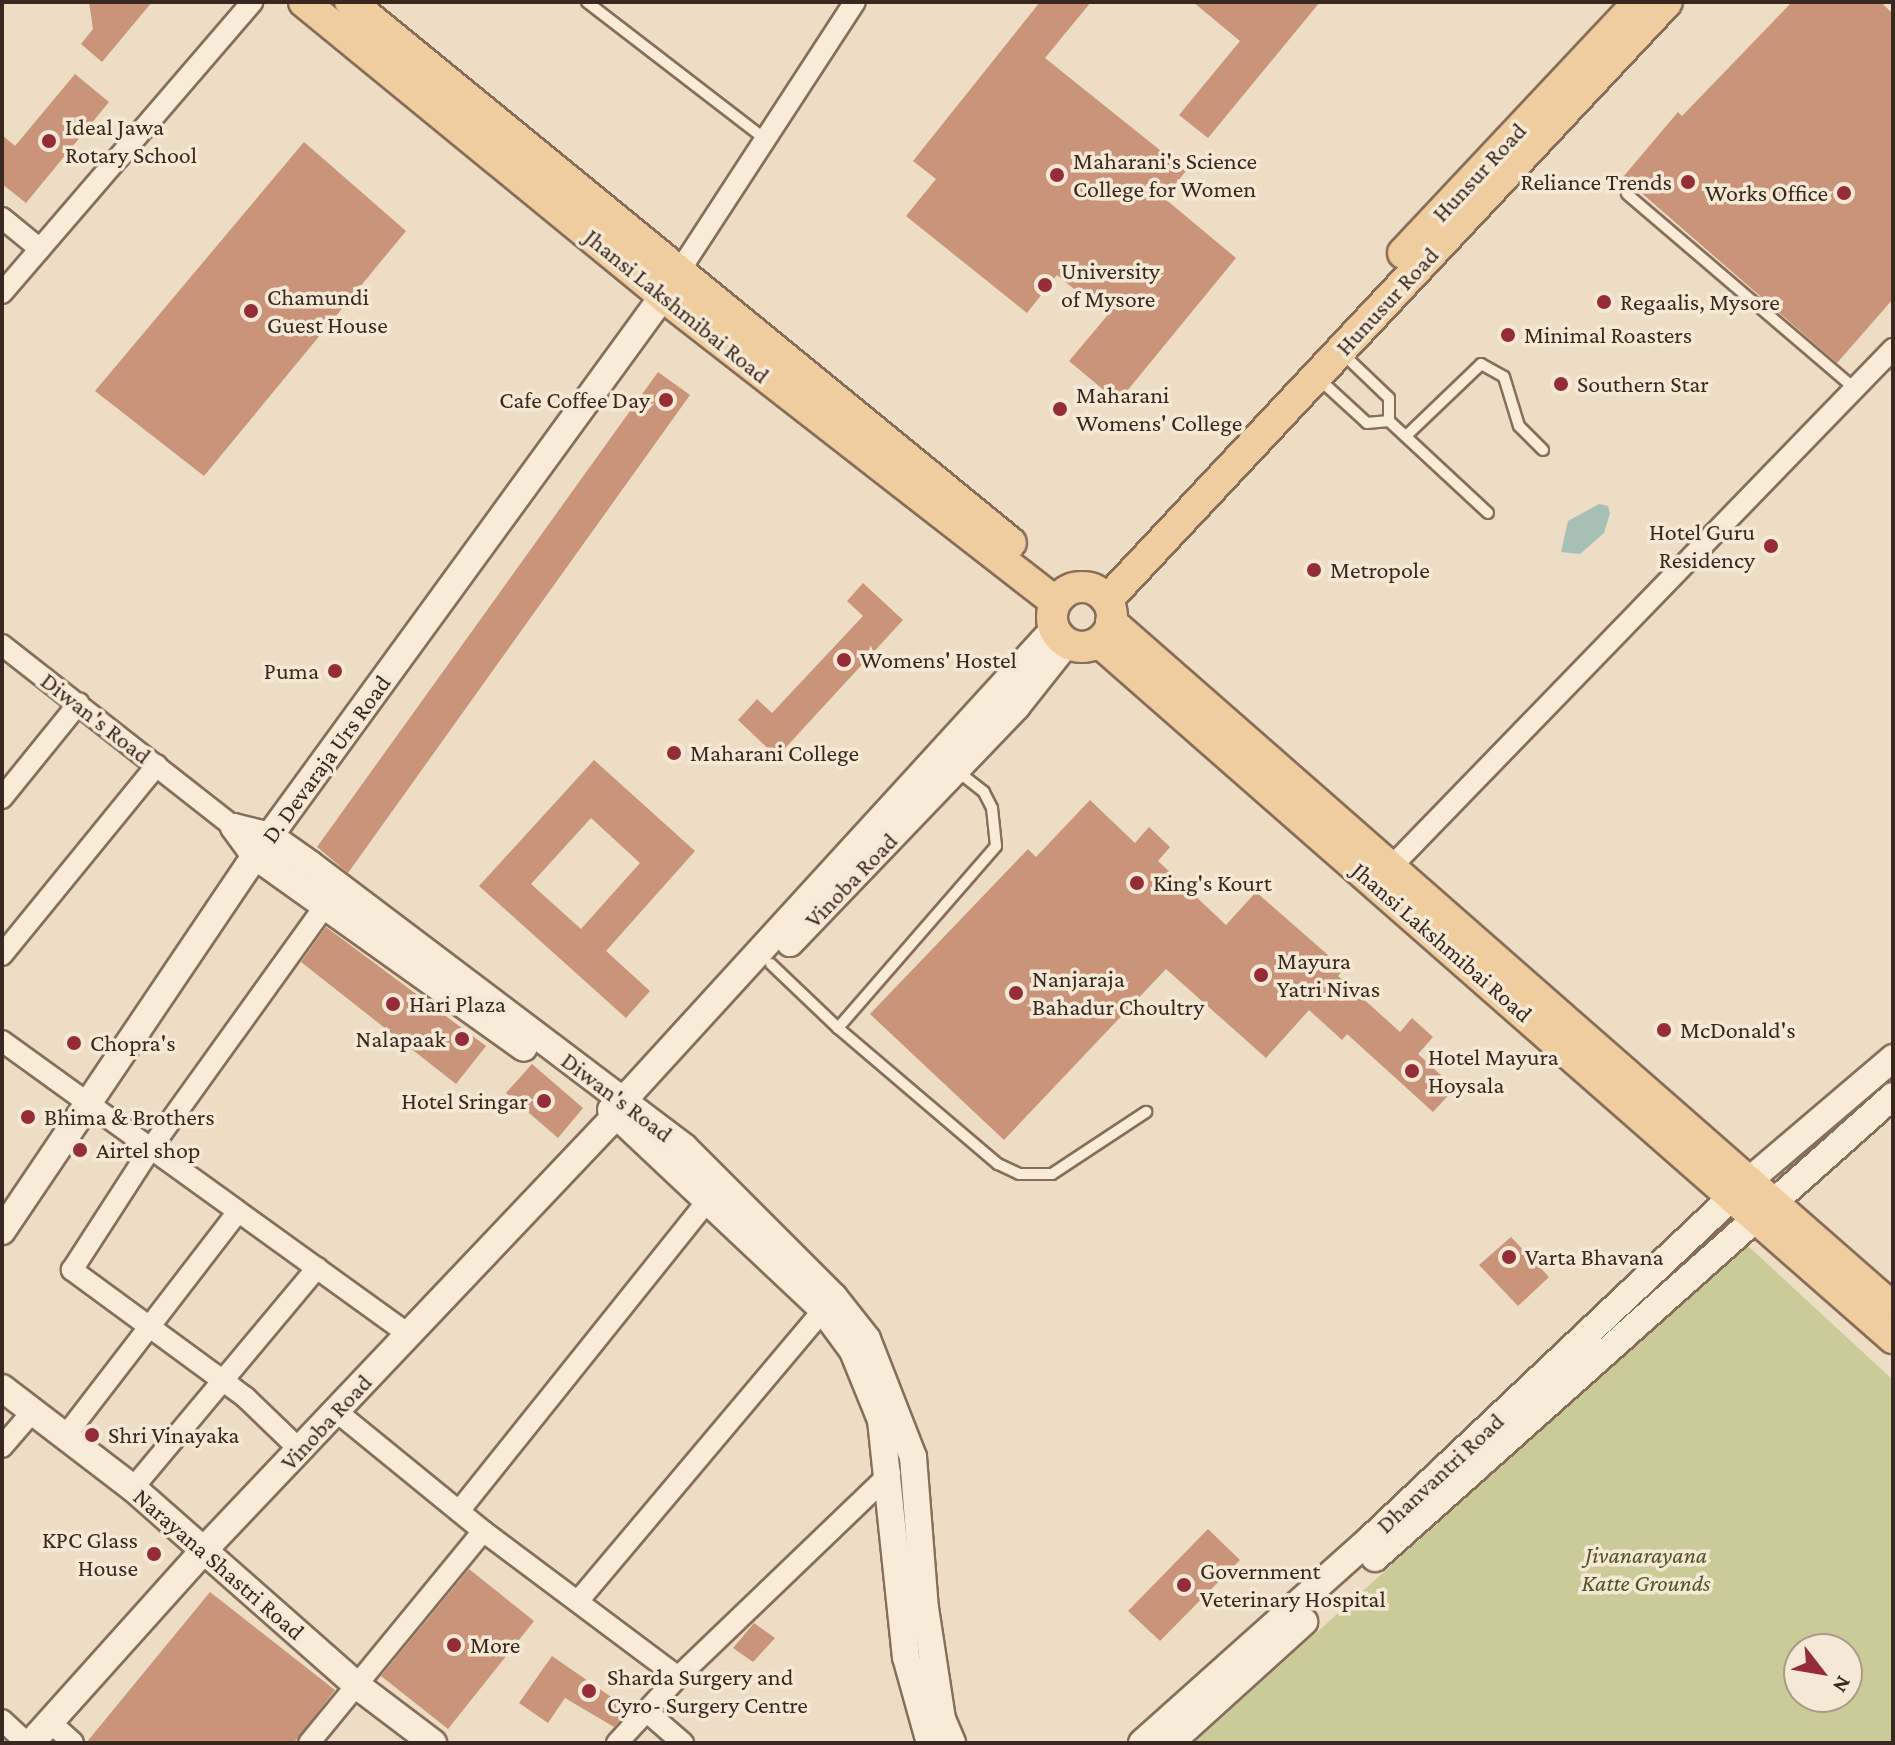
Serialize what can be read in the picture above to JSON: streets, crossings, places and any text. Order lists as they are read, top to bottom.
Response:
{
  "streets": {
    "main road": ["Hunsur Road", "Hunusur Road", "Jhansi Lakshmibai Road"],
    "street": [
      "Diwan's Road",
      "D. Devaraja Urs Road",
      "Vinoba Road",
      "Dhanvantri Road",
      "Narayana Shastri Road"
    ]
  },
  "crossings": [
    ["Hunsur Road", "Hunusur Road"],
    ["Hunsur Road", "Jhansi Lakshmibai Road"],
    ["Hunsur Road", "Vinoba Road"],
    ["Hunusur Road", "Jhansi Lakshmibai Road"],
    ["Hunusur Road", "Vinoba Road"],
    ["Jhansi Lakshmibai Road", "D. Devaraja Urs Road"],
    ["Jhansi Lakshmibai Road", "Vinoba Road"],
    ["Jhansi Lakshmibai Road", "Dhanvantri Road"],
    ["Diwan's Road", "D. Devaraja Urs Road"],
    ["Diwan's Road", "Vinoba Road"],
    ["Vinoba Road", "Narayana Shastri Road"]
  ],
  "parks": ["Jivanarayana Katte Grounds"],
  "places": [
    "Ideal Jawa Rotary School",
    "Maharani's Science College for Women",
    "Reliance Trends",
    "Works Office",
    "University of Mysore",
    "Regaalis, Mysore",
    "Chamundi Guest House",
    "Minimal Roasters",
    "Southern Star",
    "Cafe Coffee Day",
    "Maharani Womens' College",
    "Hotel Guru Residency",
    "Metropole",
    "Womens' Hostel",
    "Puma",
    "Maharani College",
    "King's Kourt",
    "Mayura Yatri Nivas",
    "Nanjaraja Bahadur Choultry",
    "Hari Plaza",
    "McDonald's",
    "Nalapaak",
    "Chopra's",
    "Hotel Mayura Hoysala",
    "Hotel Sringar",
    "Bhima & Brothers",
    "Airtel shop",
    "Varta Bhavana",
    "Shri Vinayaka",
    "KPC Glass House",
    "Government Veterinary Hospital",
    "More",
    "Sharda Surgery and Cyro- Surgery Centre"
  ],
  "north": "bottom right"
}
